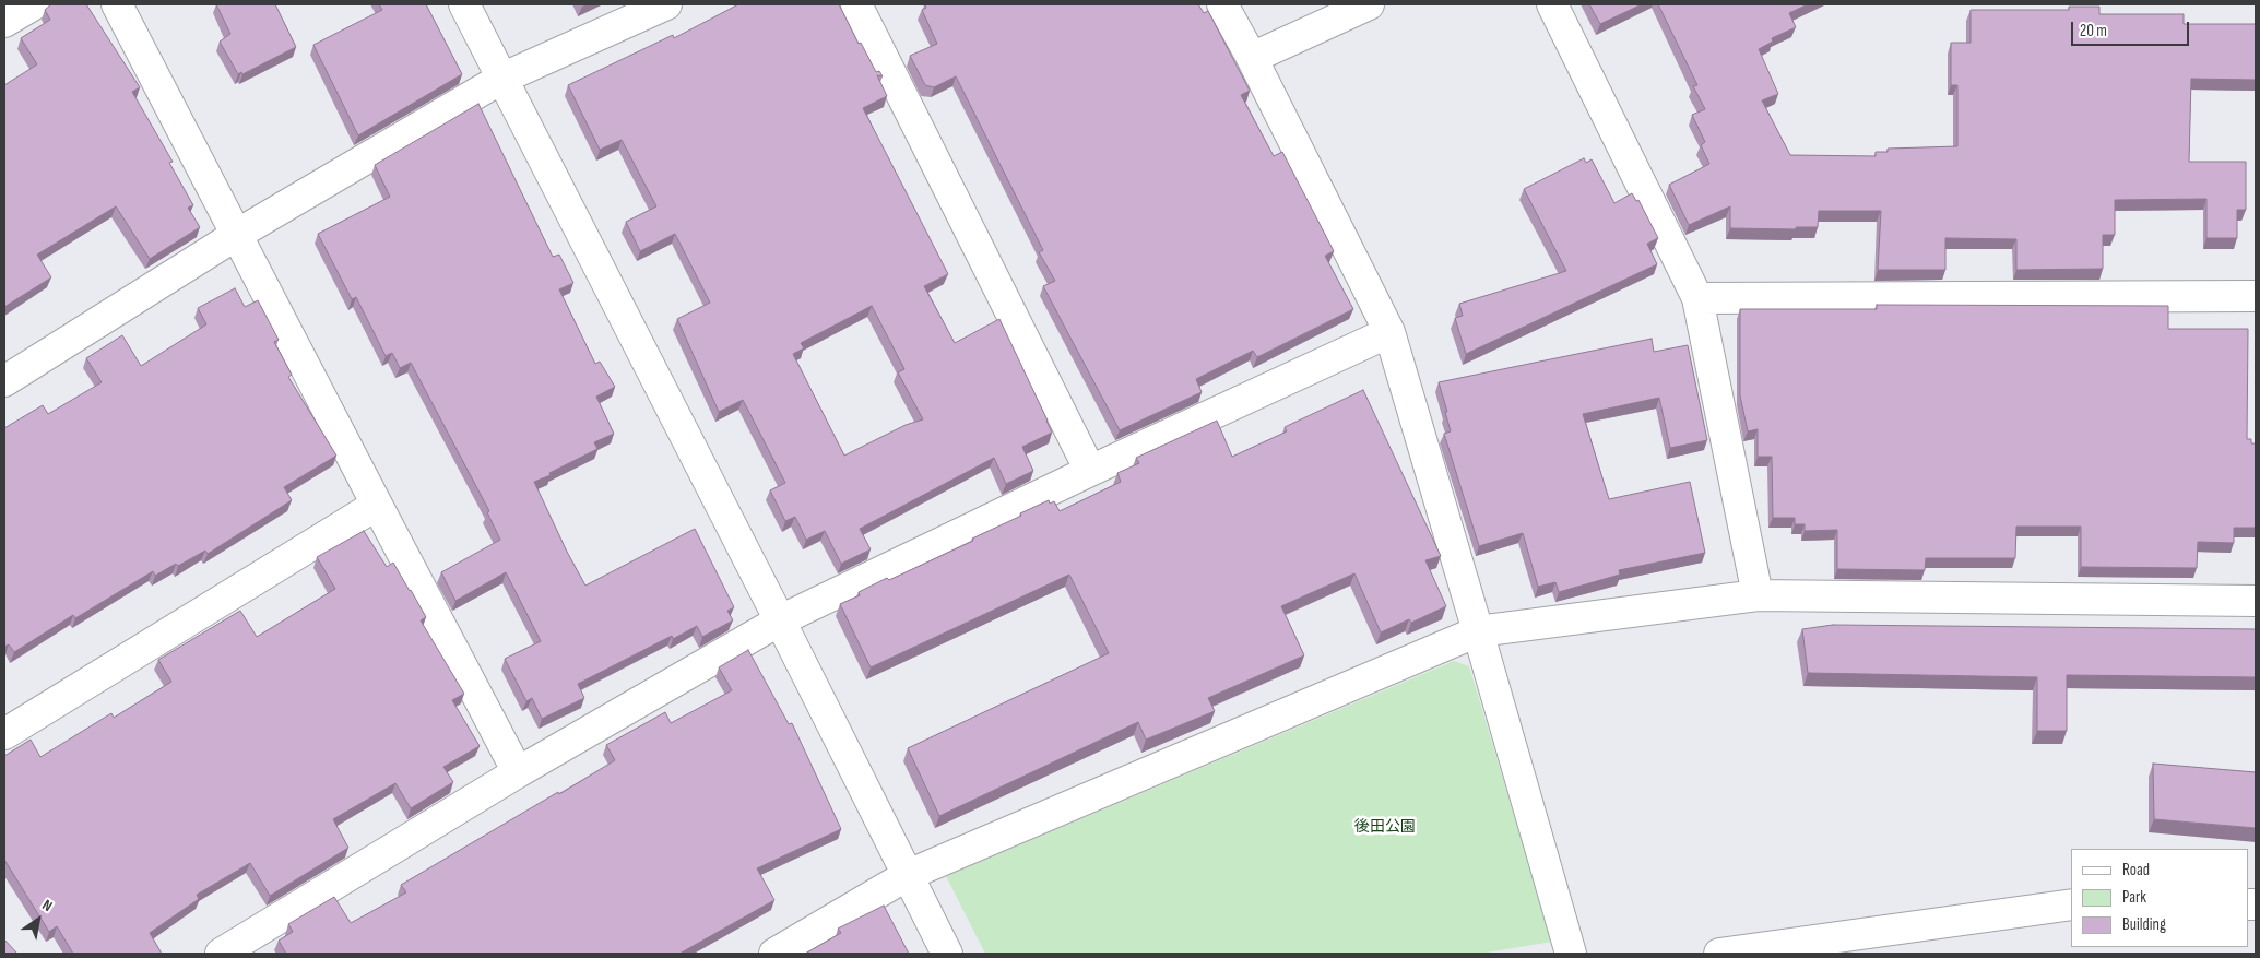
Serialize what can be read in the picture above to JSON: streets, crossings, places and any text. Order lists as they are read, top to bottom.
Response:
{
  "parks": ["後田公園"],
  "legend": ["Road", "Park", "Building"],
  "scale_bar": "20 m",
  "north": "top right"
}
